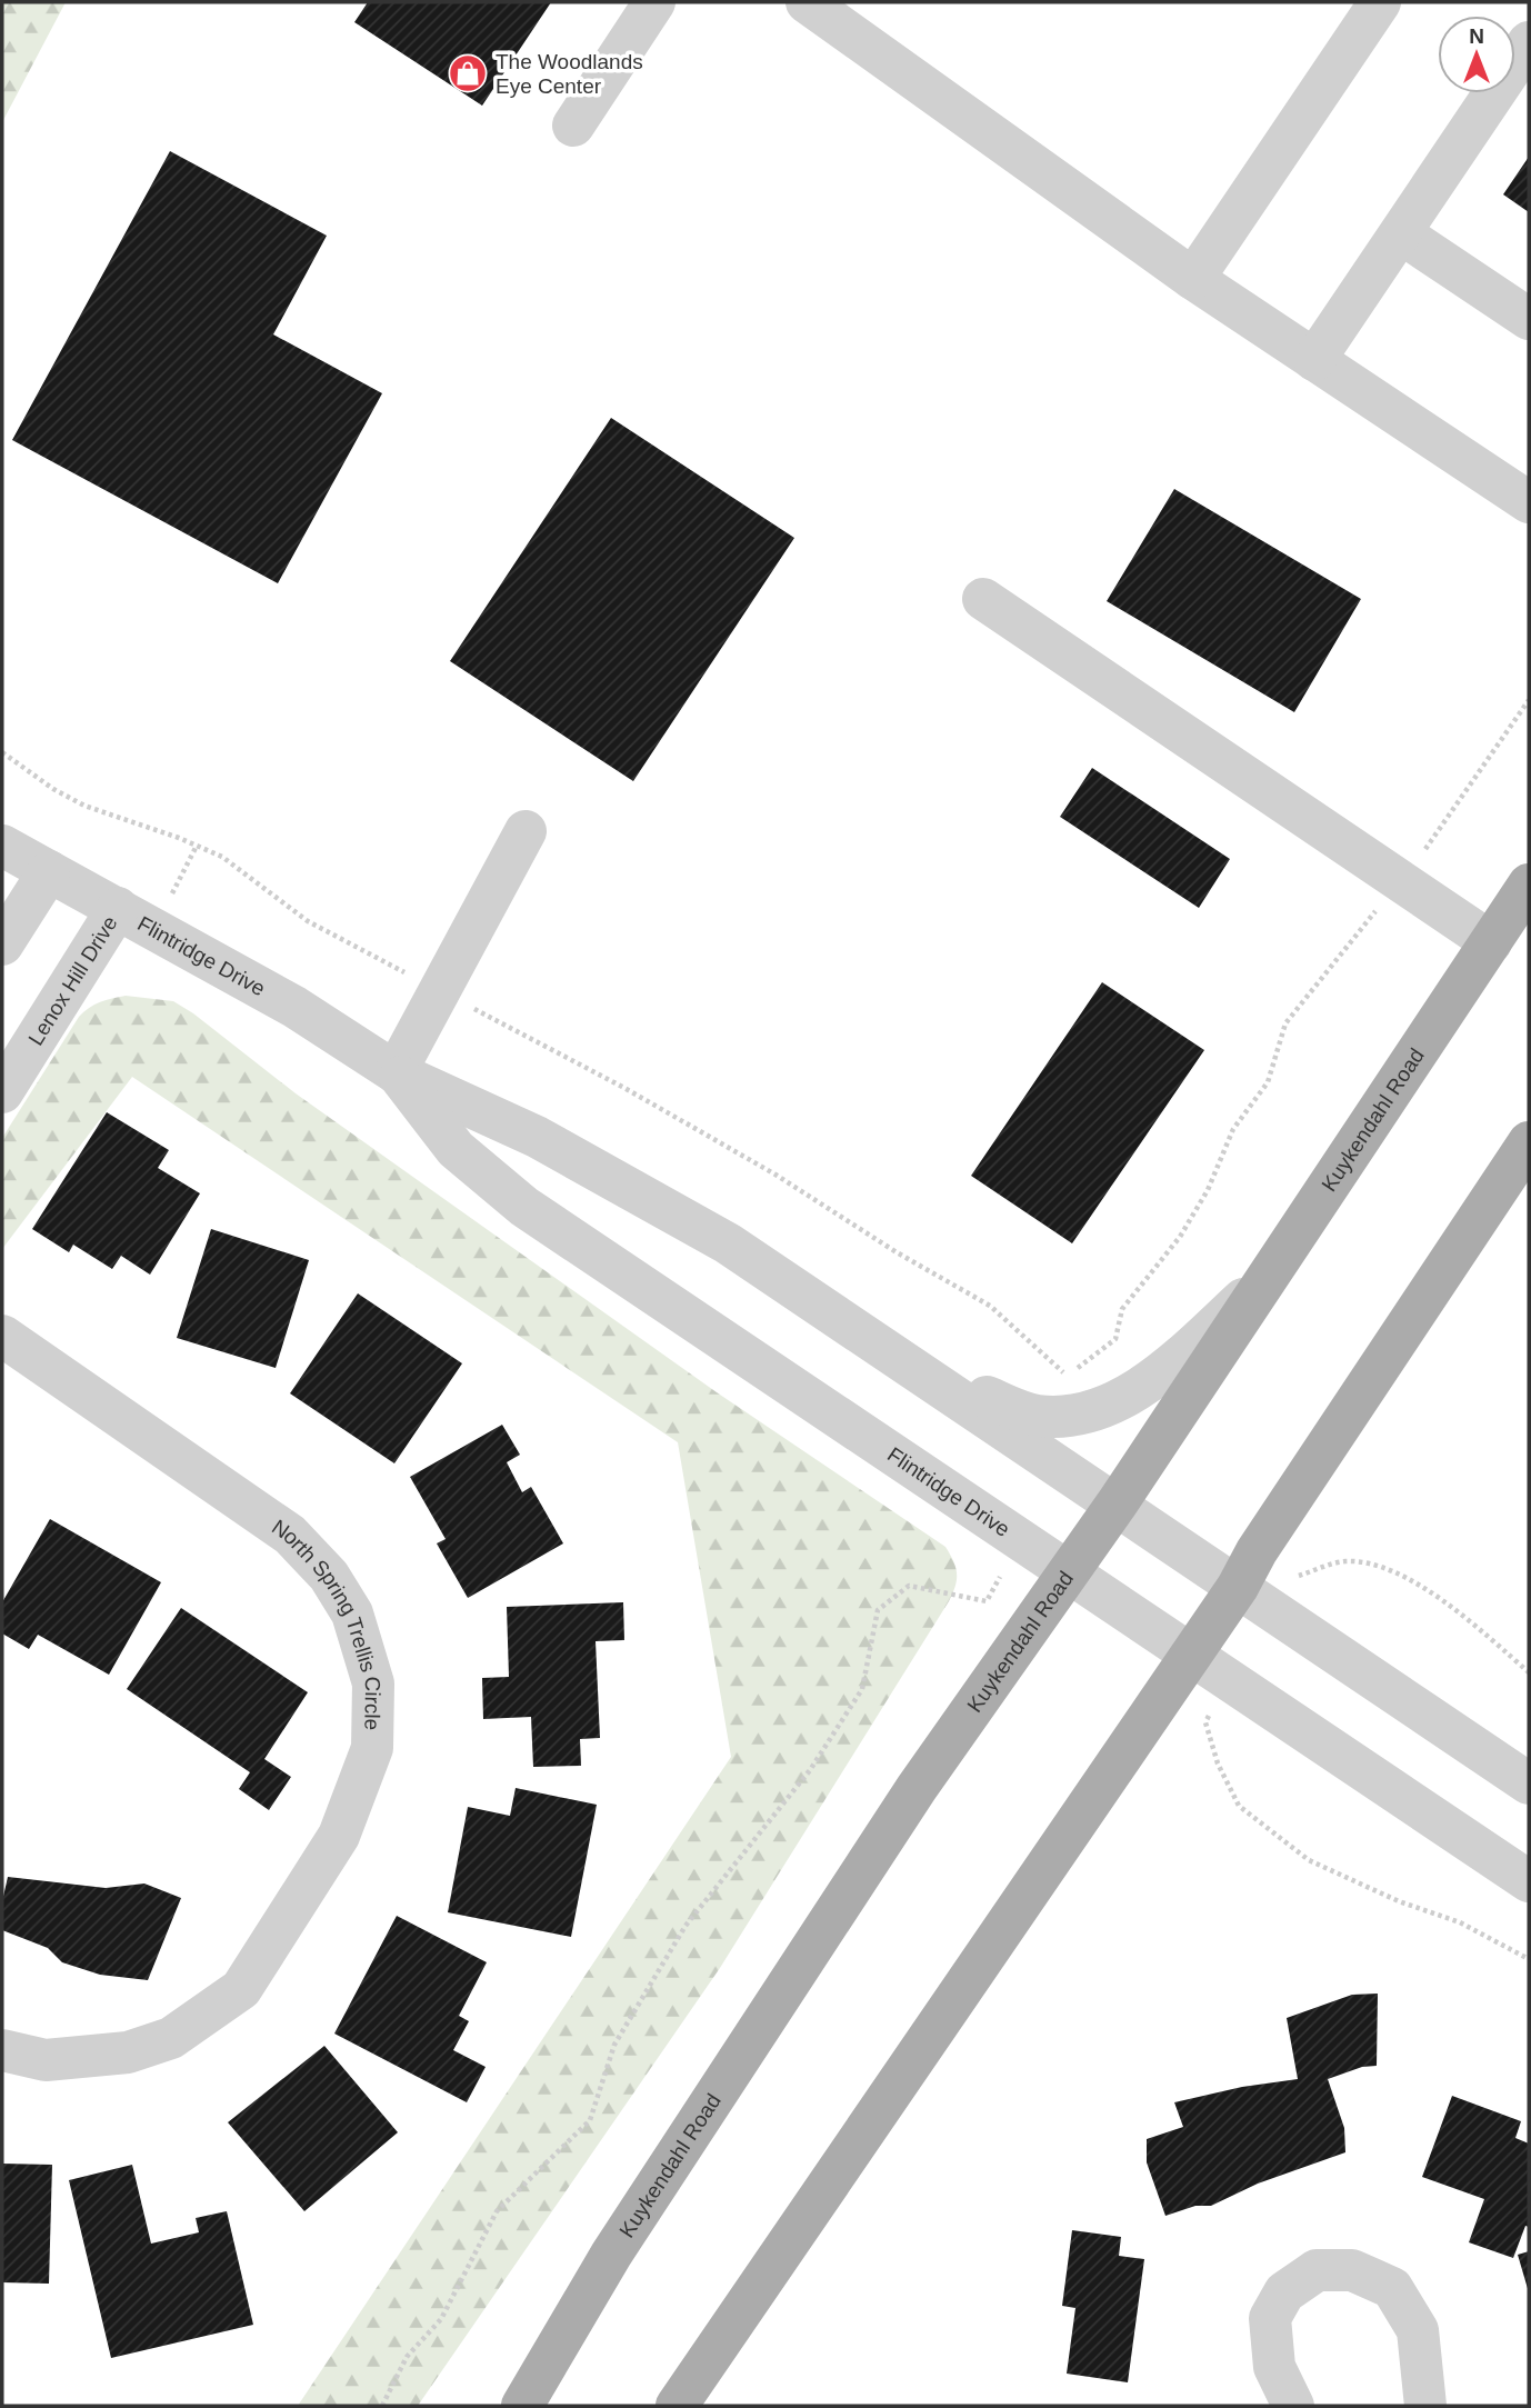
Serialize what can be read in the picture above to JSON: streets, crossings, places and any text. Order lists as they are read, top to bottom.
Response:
{
  "streets": {
    "main road": ["Kuykendahl Road"],
    "street": ["Flintridge Drive", "Lenox Hill Drive", "North Spring Trellis Circle"]
  },
  "crossings": [
    ["Flintridge Drive", "Lenox Hill Drive"],
    ["Flintridge Drive", "Kuykendahl Road"]
  ],
  "places": {
    "shop": ["The Woodlands Eye Center"]
  },
  "north": "top"
}
